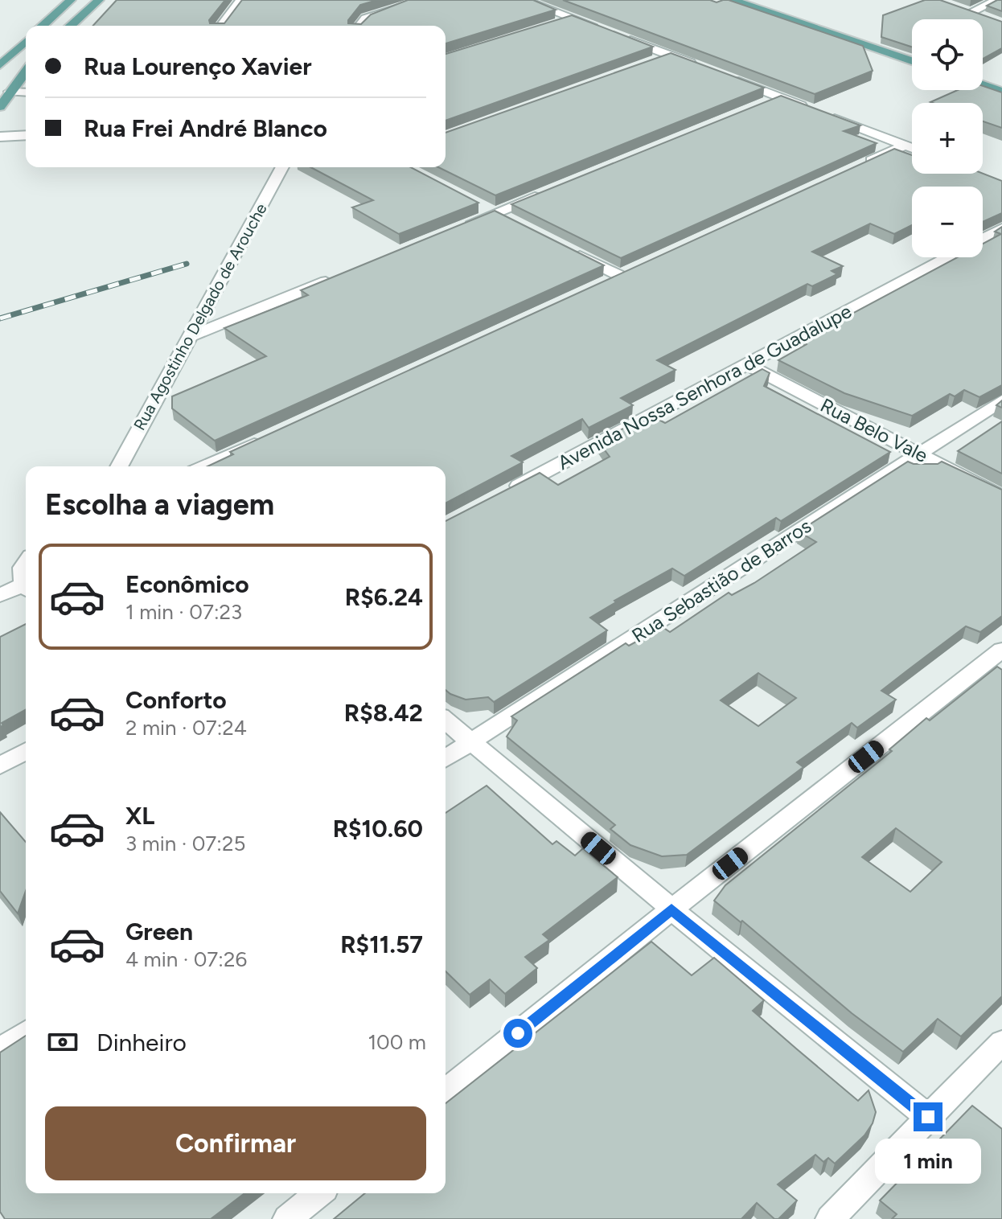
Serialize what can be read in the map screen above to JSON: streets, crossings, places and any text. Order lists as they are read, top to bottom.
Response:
{
  "streets": {
    "street": [
      "Rua Agostinho Delgado de Arouche",
      "Avenida Nossa Senhora de Guadalupe",
      "Rua Belo Vale",
      "Rua Sebastião de Barros"
    ]
  },
  "crossings": [
    ["Avenida Nossa Senhora de Guadalupe", "Rua Belo Vale"],
    ["Rua Belo Vale", "Rua Sebastião de Barros"]
  ],
  "page": {
    "map_buttons": ["+", "−"],
    "banner": ["Rua Lourenço Xavier", "Rua Frei André Blanco"],
    "heading": "Escolha a viagem",
    "list": [
      {
        "name": "Econômico",
        "note": "1 min · 07:23",
        "value": "R$6.24"
      },
      {
        "name": "Conforto",
        "note": "2 min · 07:24",
        "value": "R$8.42"
      },
      {
        "name": "XL",
        "note": "3 min · 07:25",
        "value": "R$10.60"
      },
      {
        "name": "Green",
        "note": "4 min · 07:26",
        "value": "R$11.57"
      }
    ],
    "pay": ["Dinheiro", "100 m"],
    "buttons": "Confirmar",
    "bubble": "1 min"
  }
}
